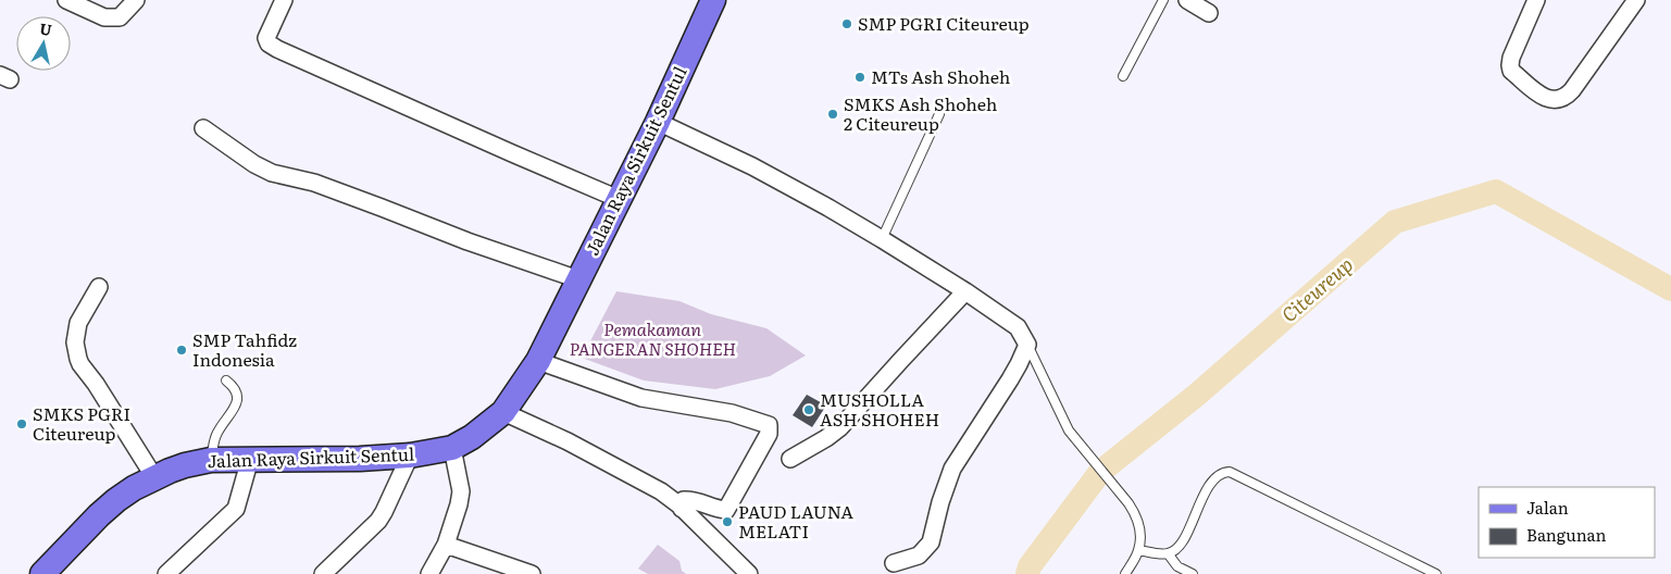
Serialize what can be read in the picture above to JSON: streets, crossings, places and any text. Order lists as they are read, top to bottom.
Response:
{
  "streets": {
    "main road": ["Jalan Raya Sirkuit Sentul"]
  },
  "water": ["Citeureup"],
  "parks": ["Pemakaman PANGERAN SHOHEH"],
  "places": [
    "SMP PGRI Citeureup",
    "MTs Ash Shoheh",
    "SMKS Ash Shoheh 2 Citeureup",
    "SMP Tahfidz Indonesia",
    "MUSHOLLA ASH SHOHEH",
    "SMKS PGRI Citeureup",
    "PAUD LAUNA MELATI"
  ],
  "legend": ["Jalan", "Bangunan"],
  "north": "top"
}
